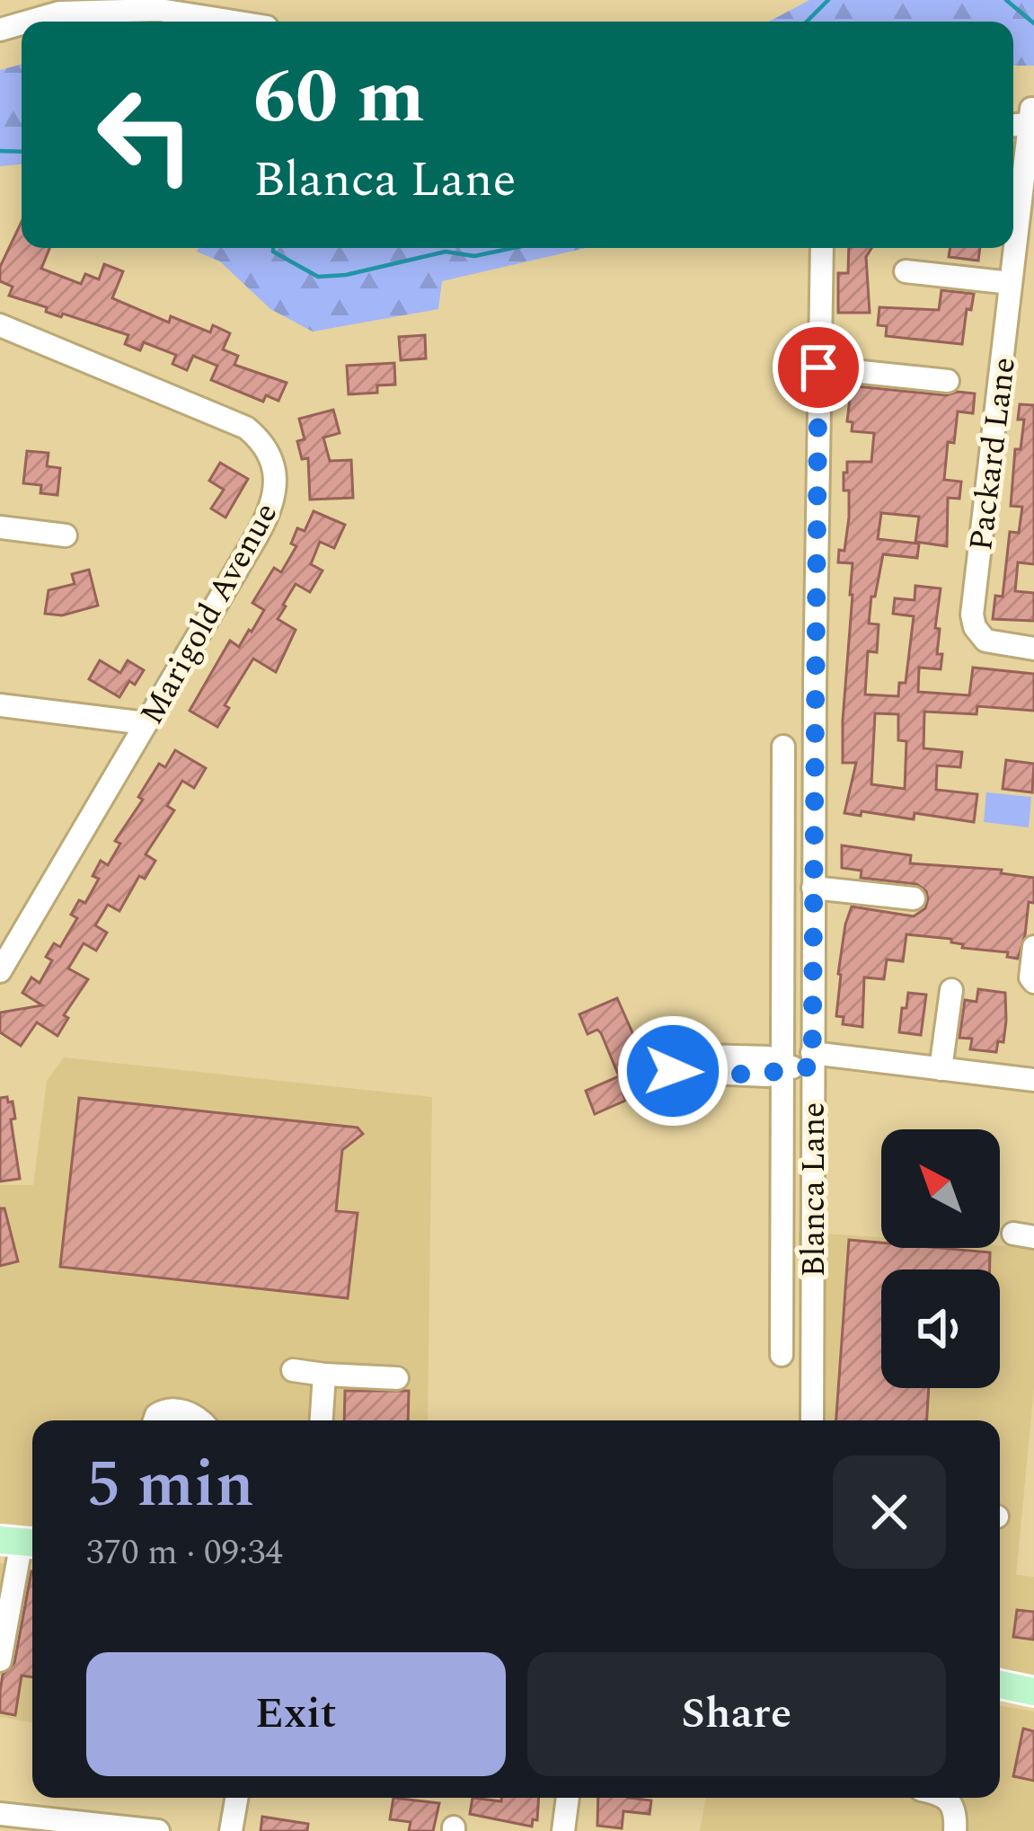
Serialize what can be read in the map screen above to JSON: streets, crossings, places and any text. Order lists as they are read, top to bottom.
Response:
{
  "streets": {
    "street": ["Packard Lane", "Marigold Avenue", "Blanca Lane"]
  },
  "north": "top left",
  "page": {
    "turn": ["60 m", "Blanca Lane"],
    "heading": ["5 min", "370 m · 09:34"],
    "buttons": ["Exit", "Share"]
  }
}
